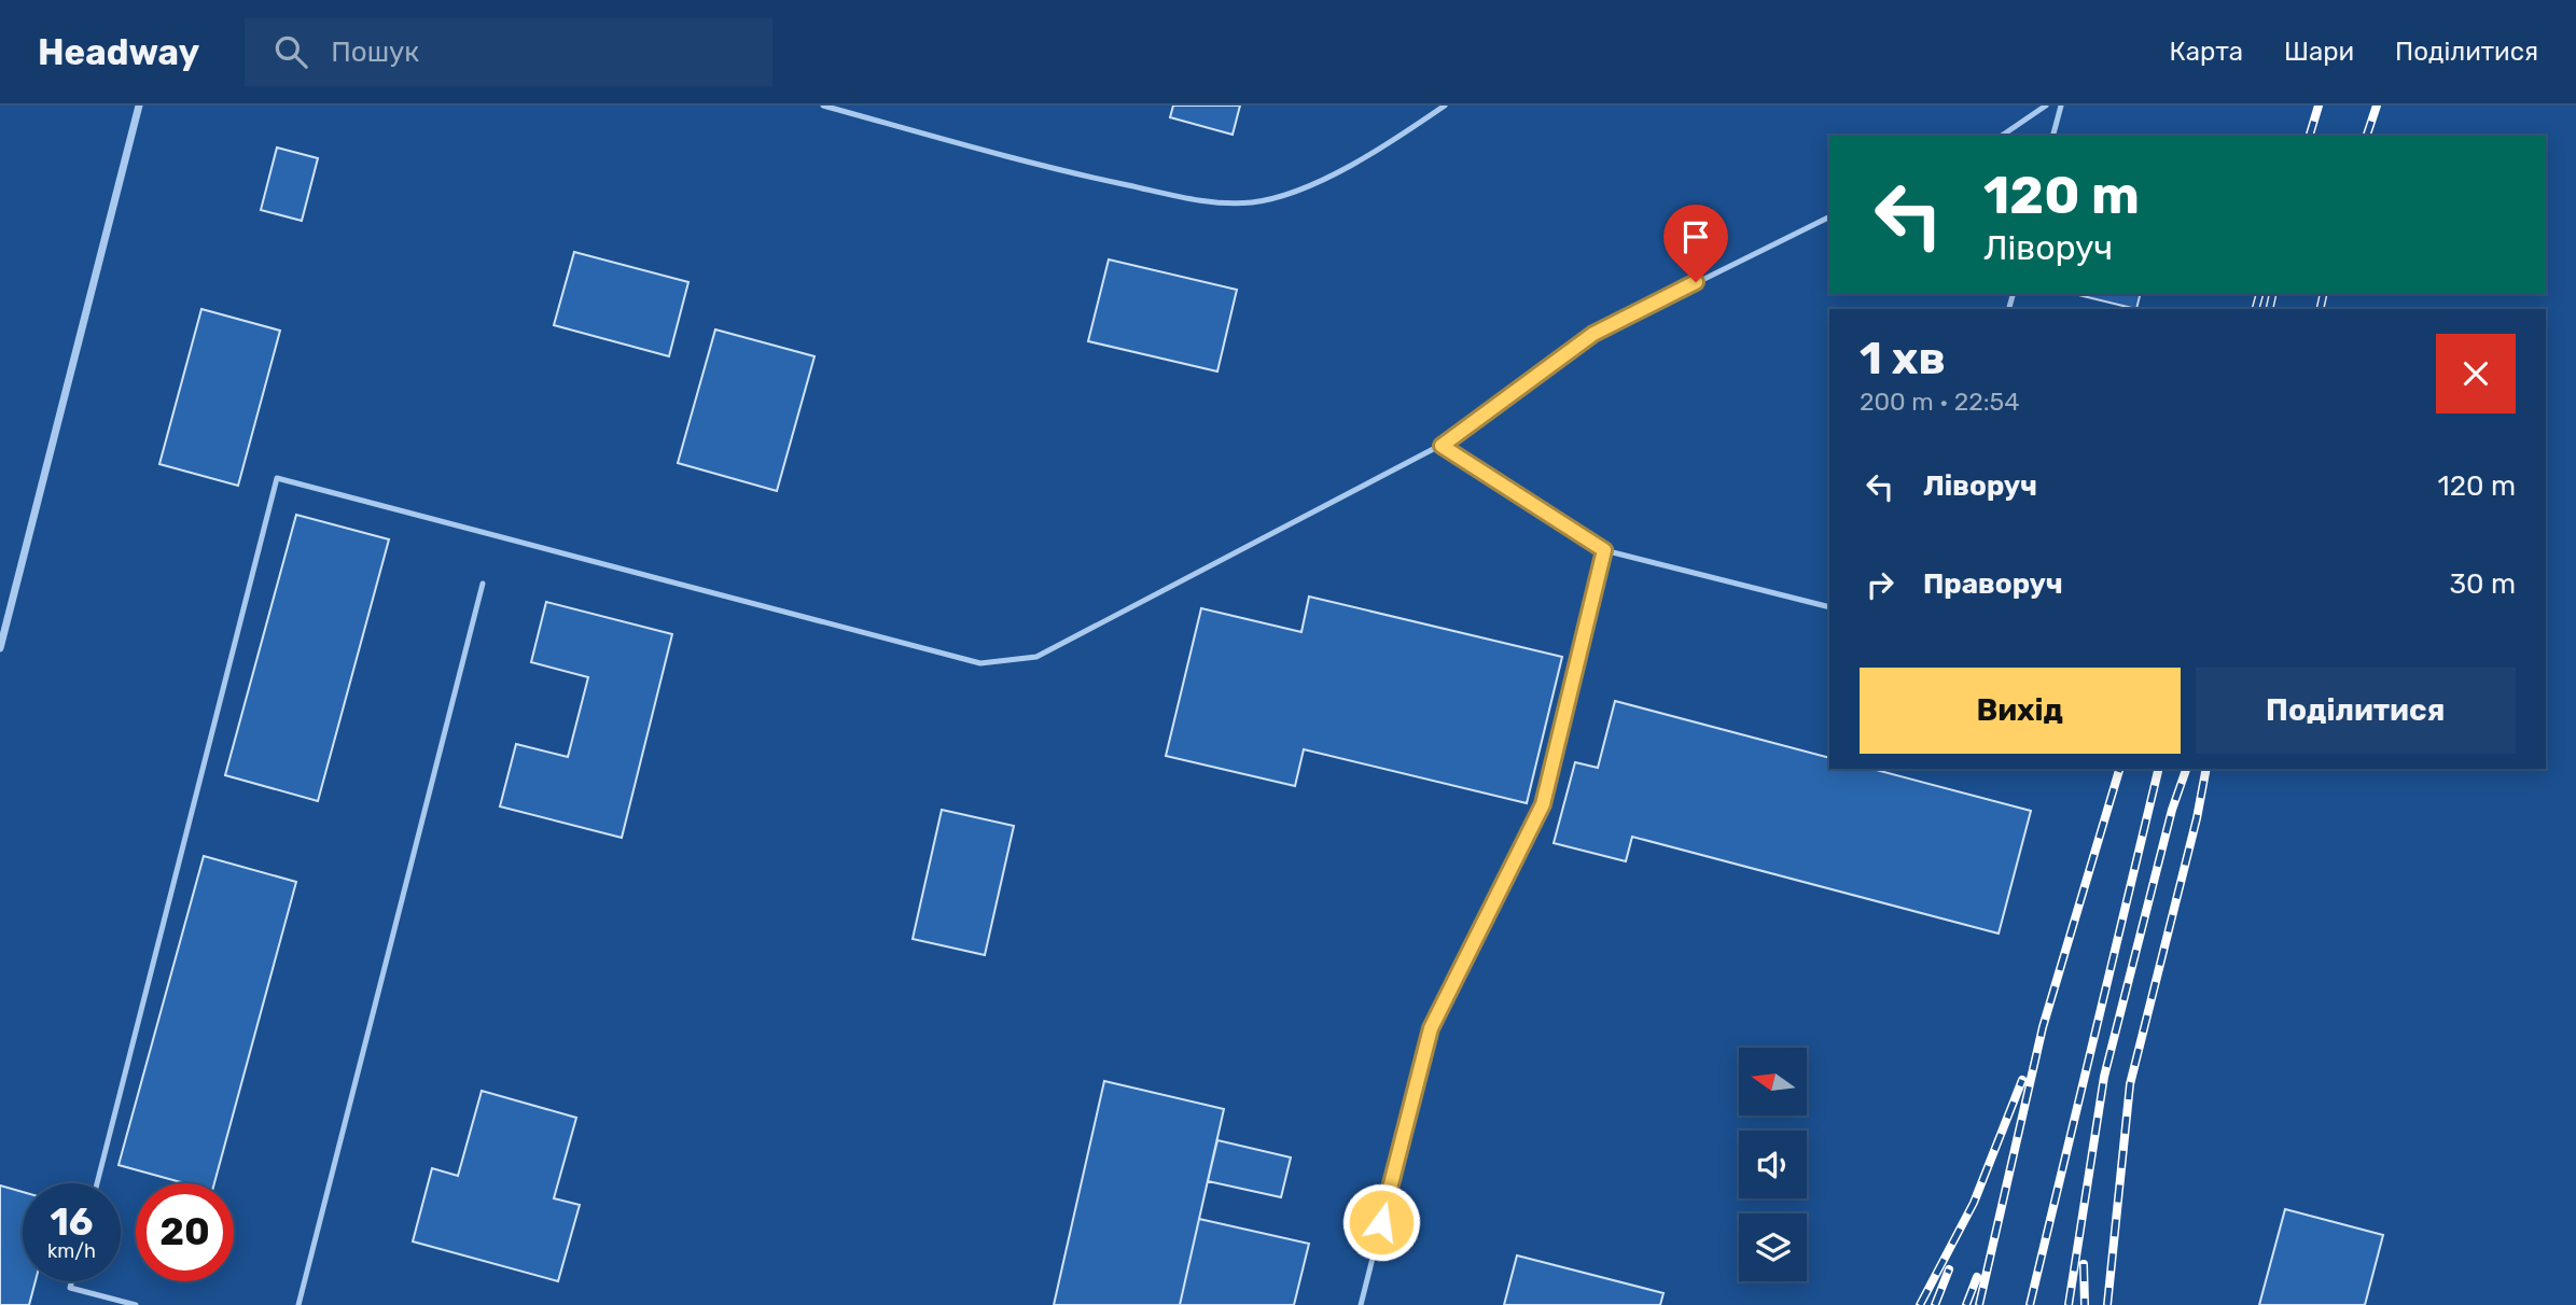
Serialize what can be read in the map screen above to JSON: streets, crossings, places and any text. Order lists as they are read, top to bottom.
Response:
{
  "north": "left",
  "page": {
    "header": "Headway",
    "search": "Пошук",
    "nav": ["Карта", "Шари", "Поділитися"],
    "turn": ["120 m", "Ліворуч"],
    "heading": ["1 хв", "200 m · 22:54"],
    "list": [
      {
        "name": "Ліворуч",
        "value": "120 m"
      },
      {
        "name": "Праворуч",
        "value": "30 m"
      }
    ],
    "buttons": ["Вихід", "Поділитися"],
    "speed": "16 km/h",
    "limit": "20"
  }
}
